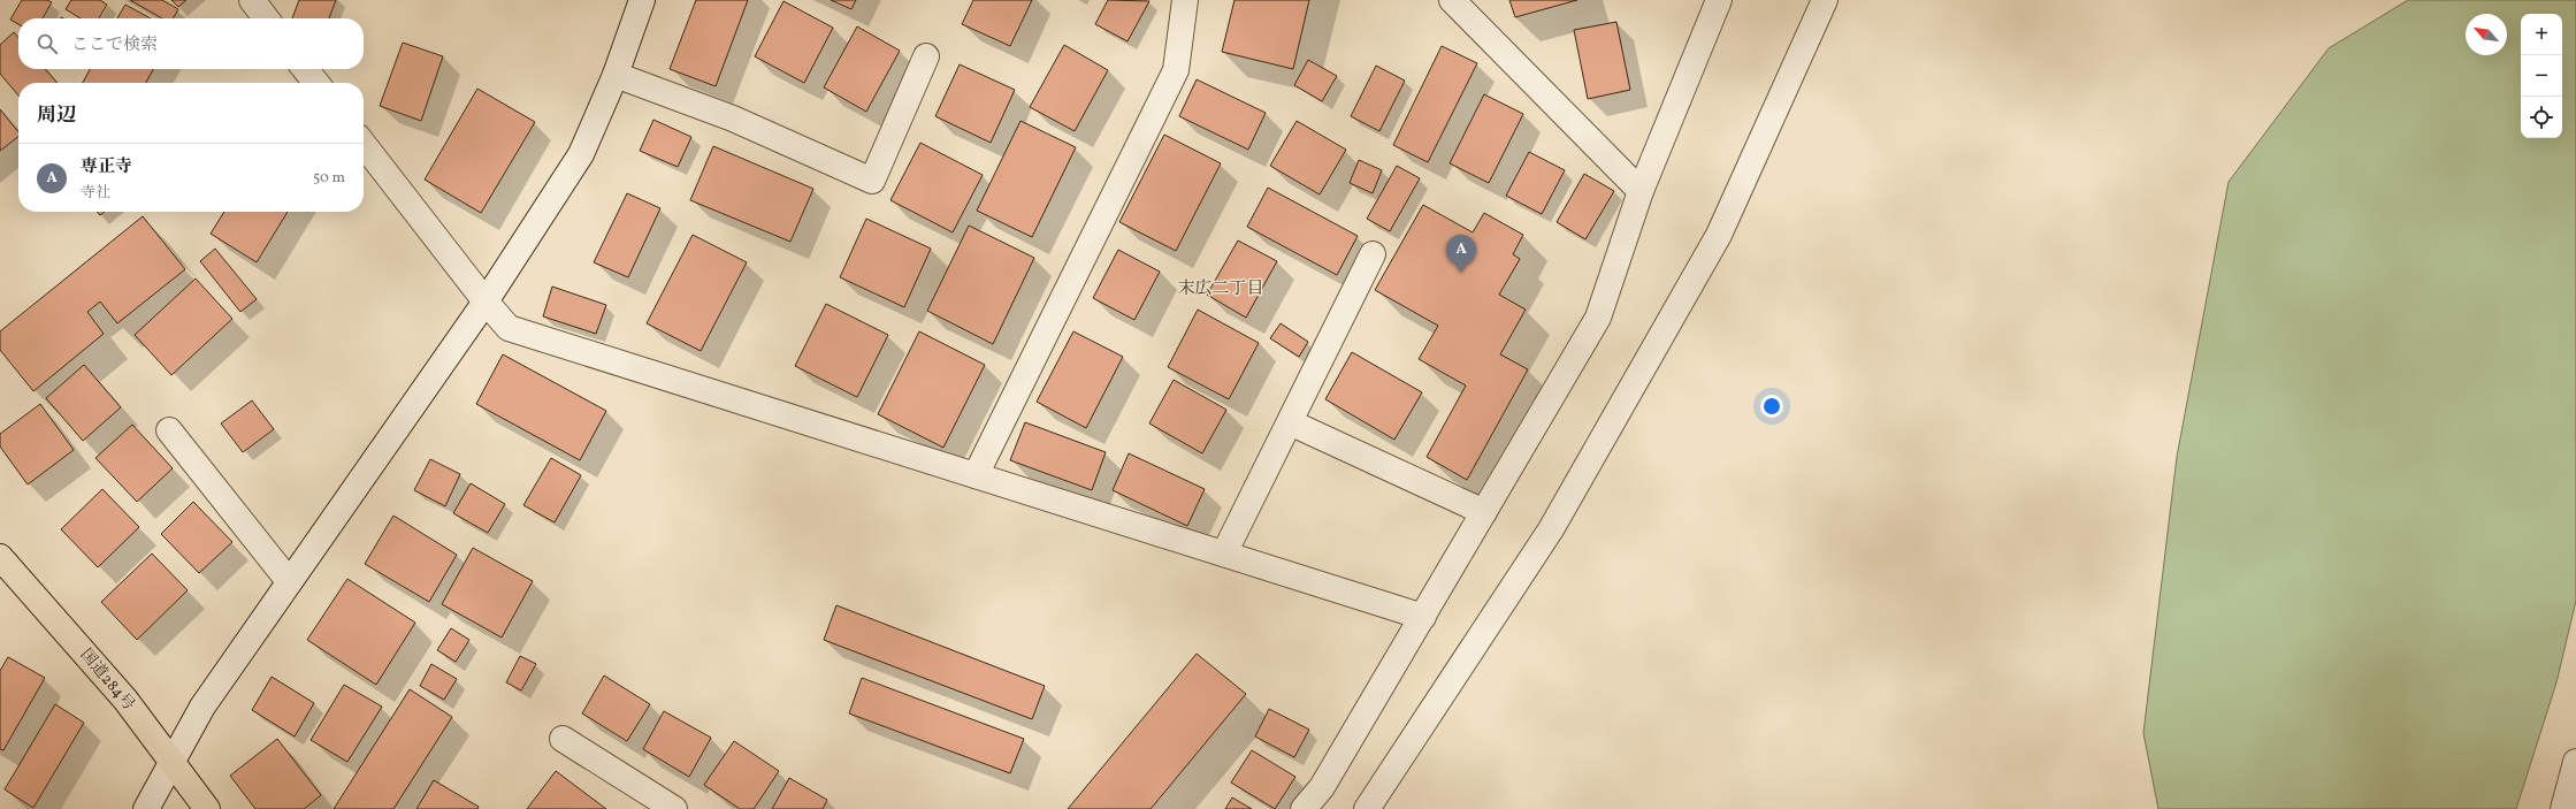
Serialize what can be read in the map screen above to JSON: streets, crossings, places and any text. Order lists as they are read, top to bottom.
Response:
{
  "streets": {
    "highway": ["国道284号"]
  },
  "districts": ["末広二丁目"],
  "north": "top left",
  "page": {
    "map_buttons": ["+", "−"],
    "search": "ここで検索",
    "heading": "周辺",
    "list": [
      {
        "mark": "A",
        "name": "専正寺",
        "note": "寺社",
        "value": "50 m"
      }
    ],
    "pins": "A"
  }
}
